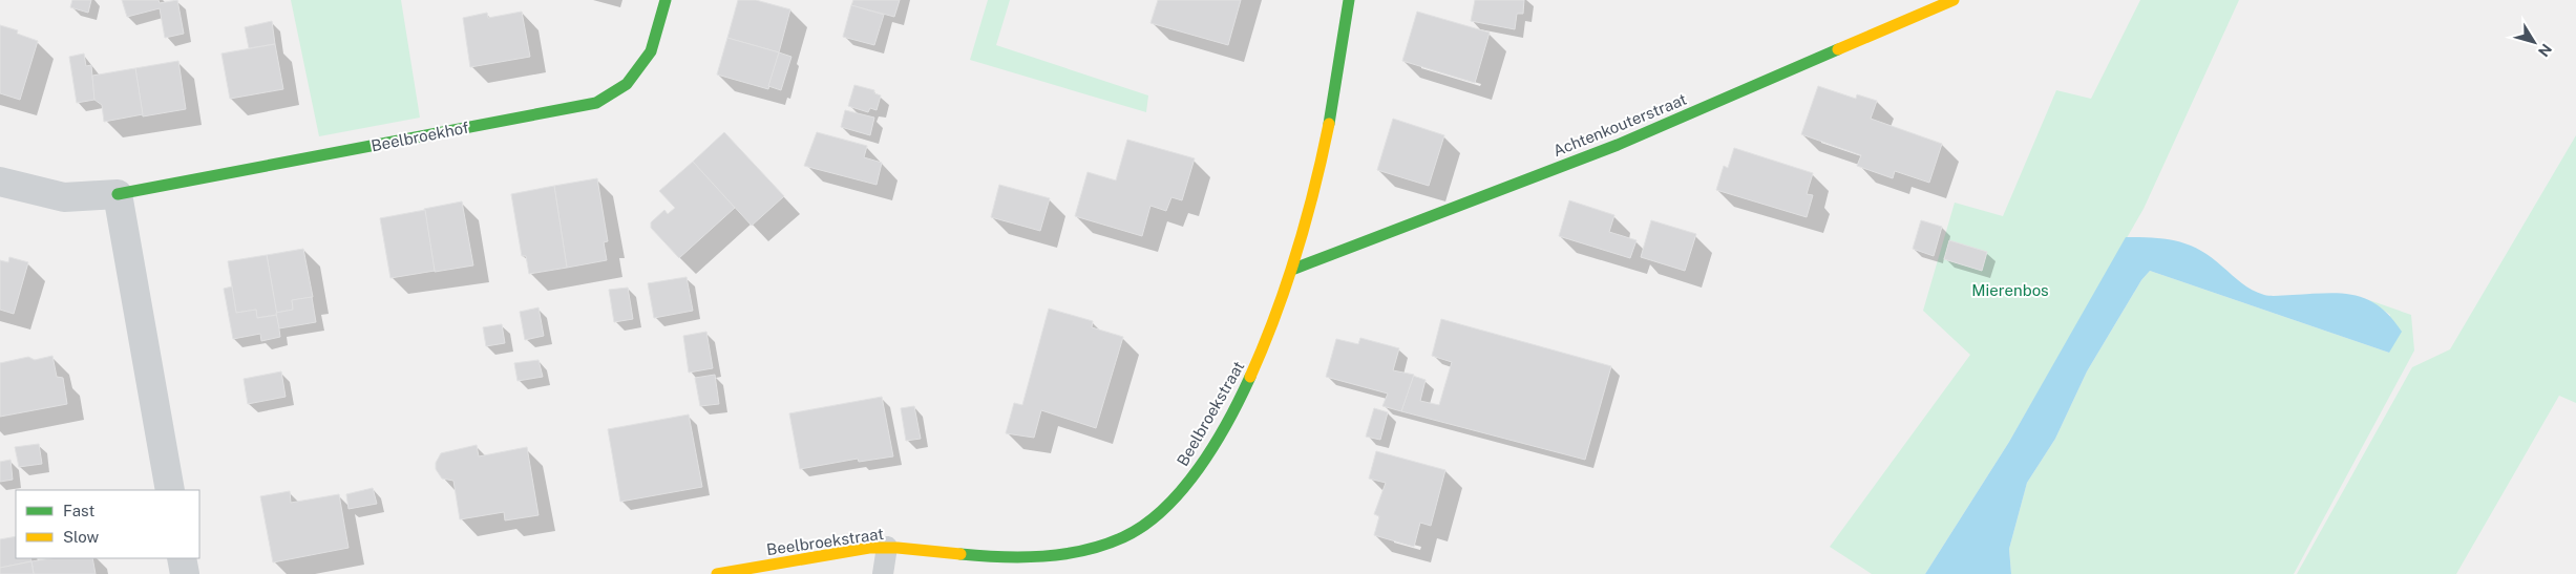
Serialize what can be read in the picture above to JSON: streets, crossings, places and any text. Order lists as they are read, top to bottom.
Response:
{
  "streets": {
    "street": ["Achtenkouterstraat", "Beelbroekhof", "Beelbroekstraat"]
  },
  "crossings": [
    ["Achtenkouterstraat", "Beelbroekstraat"]
  ],
  "parks": ["Mierenbos"],
  "legend": ["Fast", "Slow"],
  "north": "bottom right"
}
